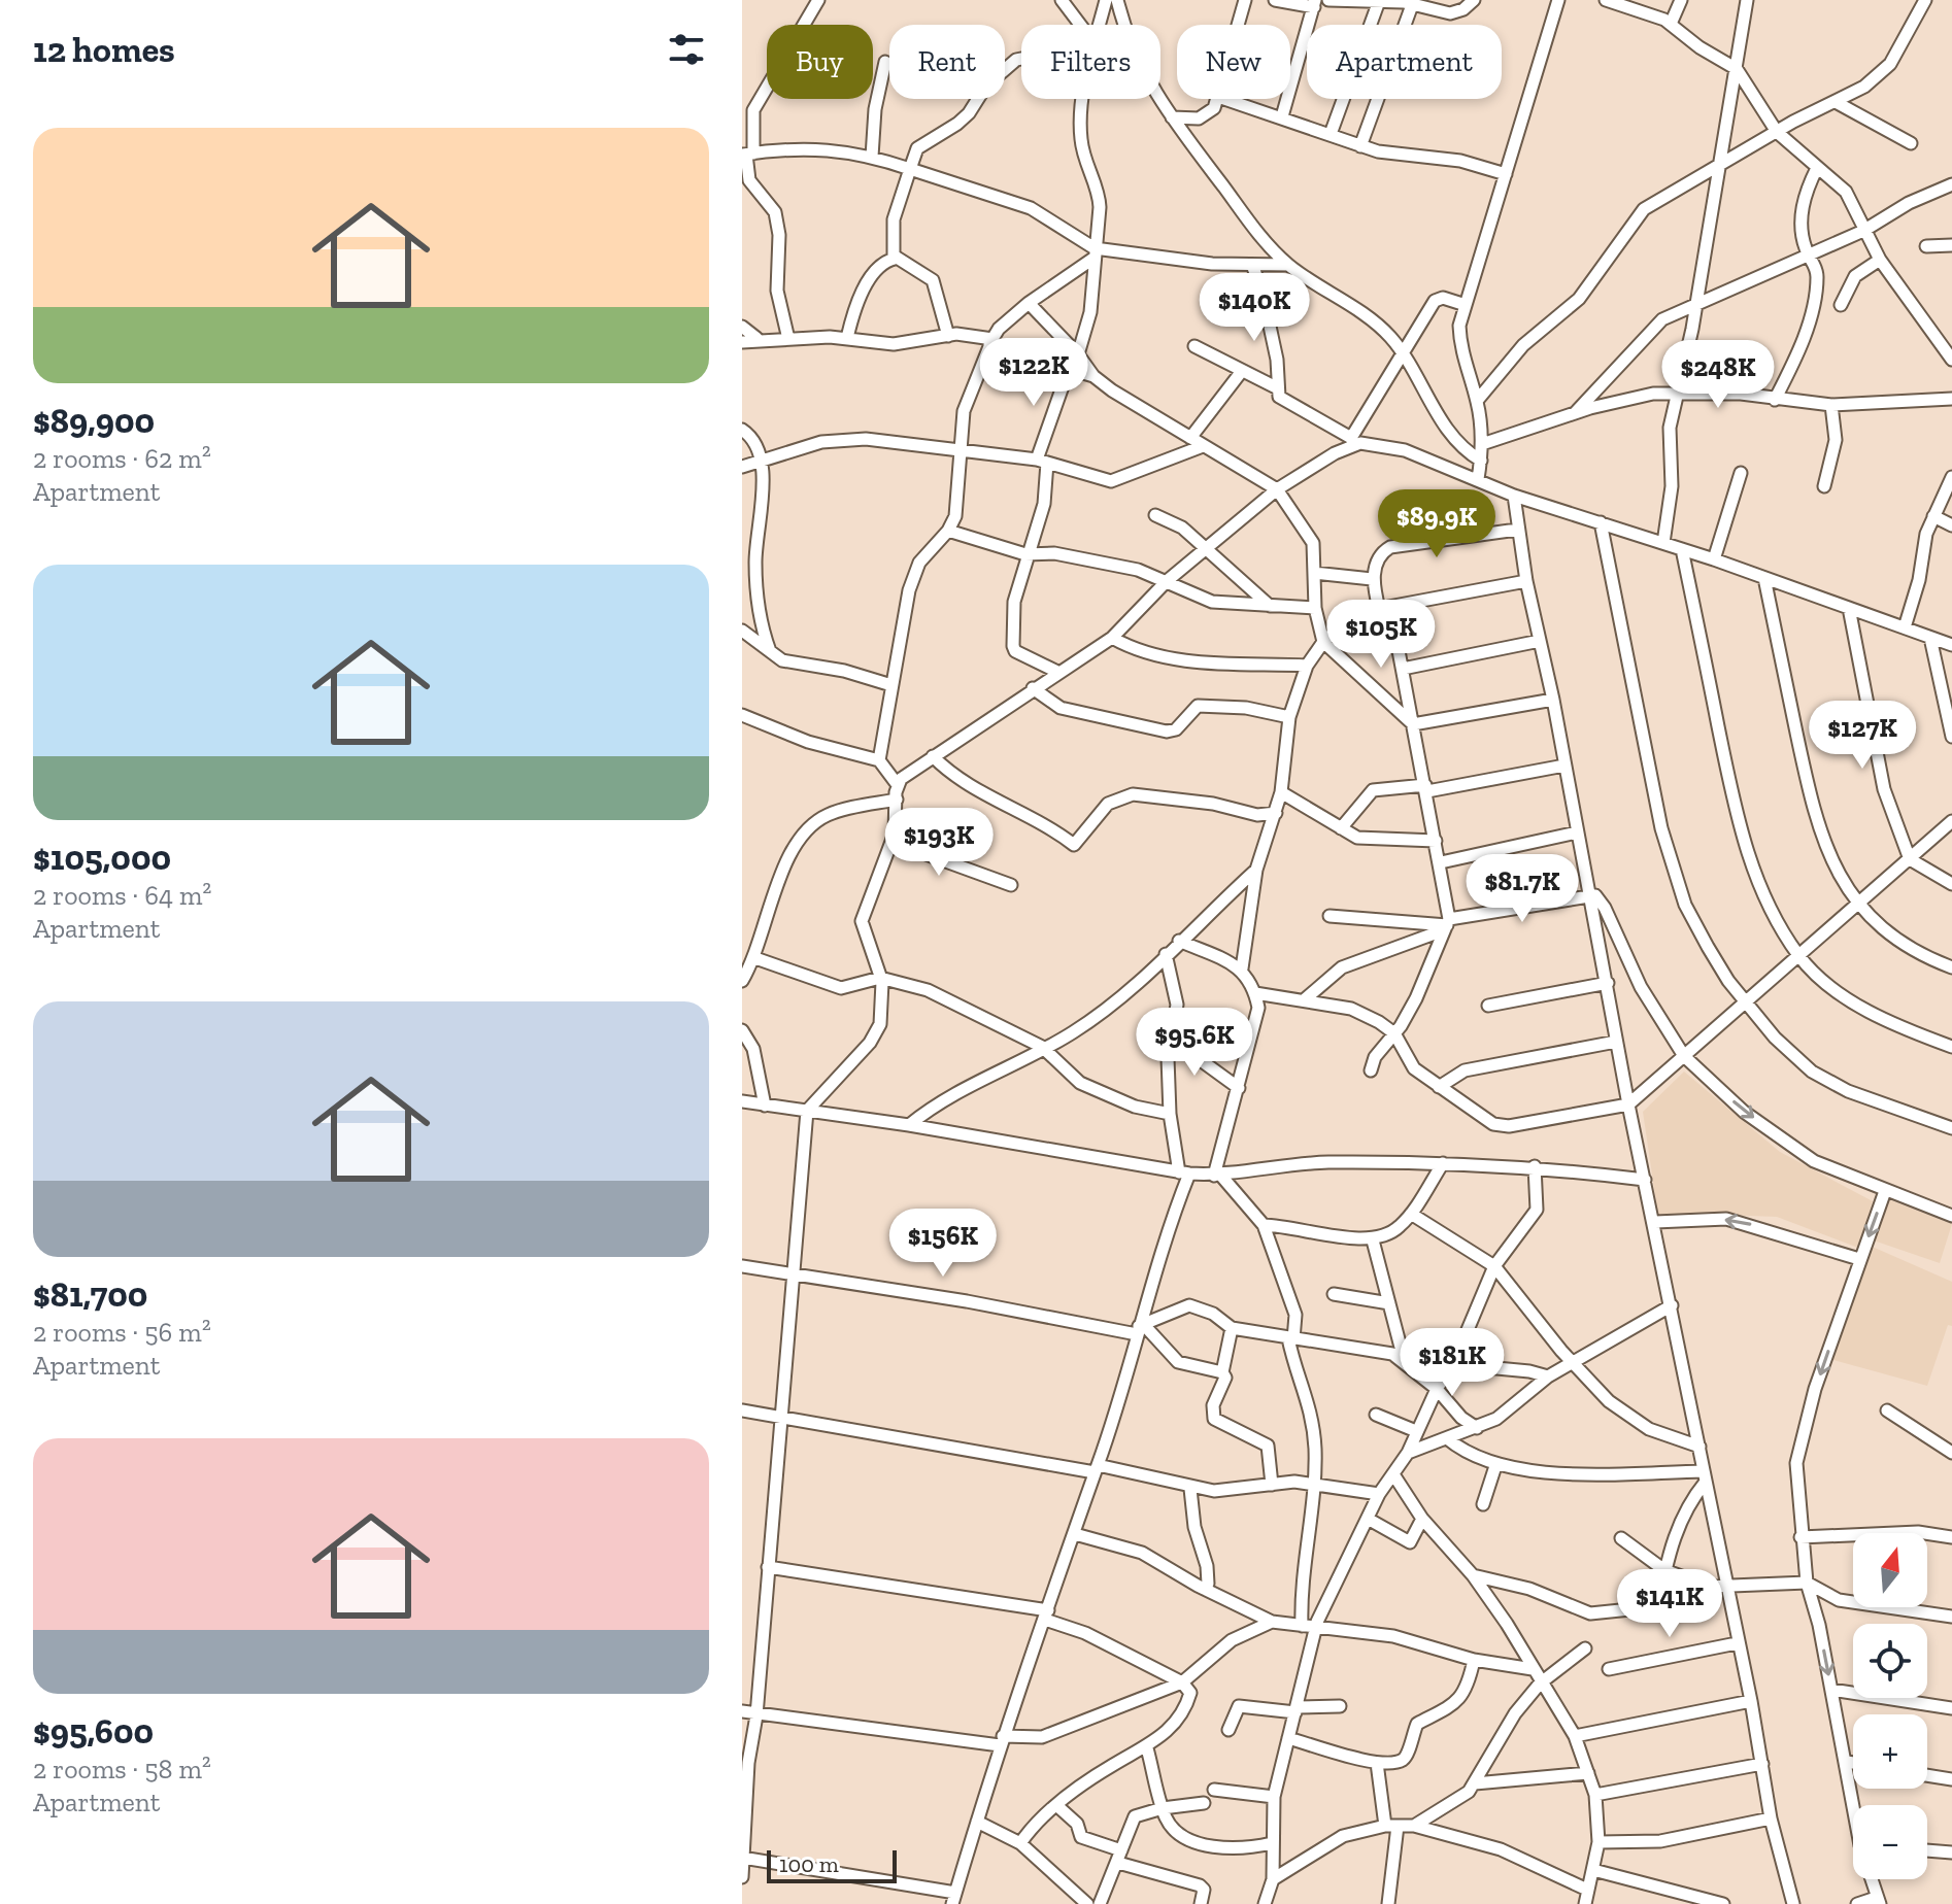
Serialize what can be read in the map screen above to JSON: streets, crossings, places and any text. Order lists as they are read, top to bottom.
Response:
{
  "scale_bar": "100 m",
  "north": "top",
  "page": {
    "heading": "12 homes",
    "chip": [
      "Buy",
      "Rent",
      "Filters",
      "New",
      "Apartment"
    ],
    "list": [
      {
        "name": "$89,900",
        "note": "2 rooms · 62 m² · Apartment"
      },
      {
        "name": "$105,000",
        "note": "2 rooms · 64 m² · Apartment"
      },
      {
        "name": "$81,700",
        "note": "2 rooms · 56 m² · Apartment"
      },
      {
        "name": "$95,600",
        "note": "2 rooms · 58 m² · Apartment"
      }
    ],
    "price": [
      "$140K",
      "$122K",
      "$248K",
      "$89.9K",
      "$105K",
      "$127K",
      "$193K",
      "$81.7K",
      "$95.6K",
      "$156K",
      "$181K",
      "$141K"
    ],
    "map_buttons": ["+", "−"],
    "scale": "100 m"
  }
}
